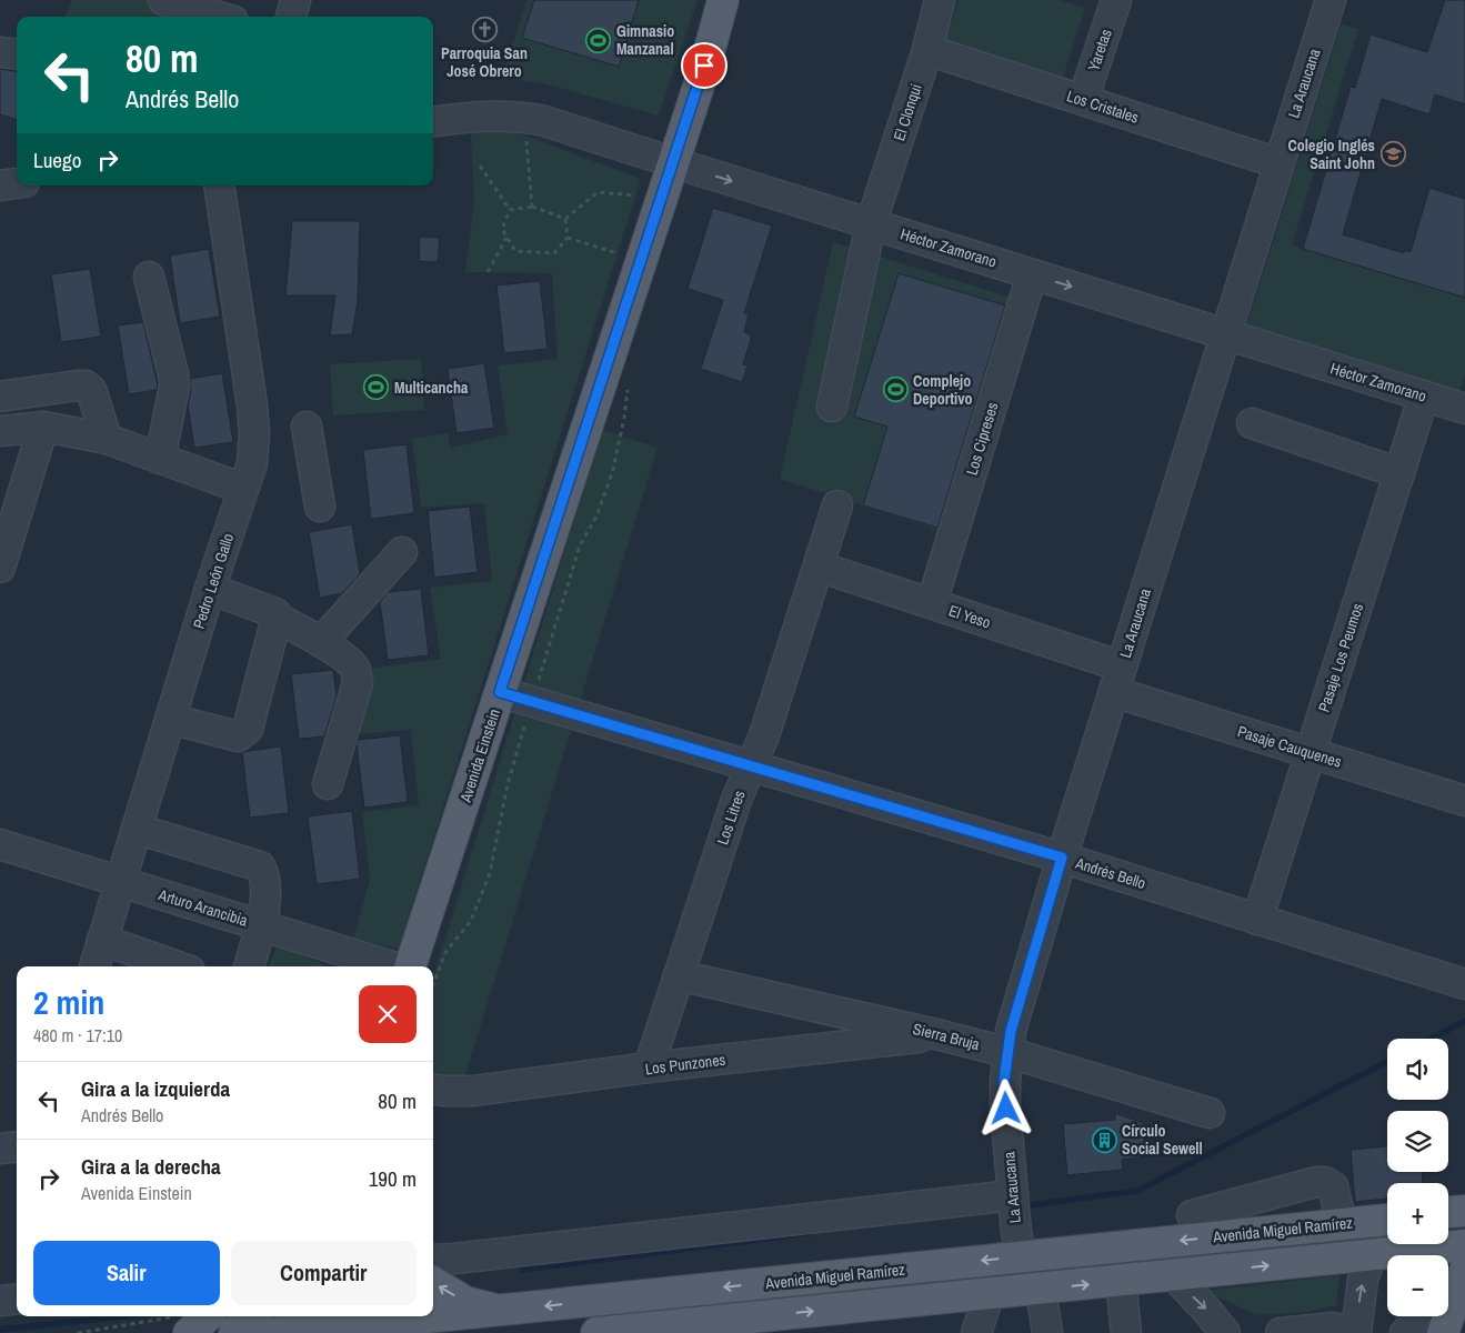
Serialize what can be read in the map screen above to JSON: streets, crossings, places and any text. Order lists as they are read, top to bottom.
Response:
{
  "streets": {
    "main road": ["Avenida Einstein", "Avenida Miguel Ramírez"],
    "street": [
      "Yaretas",
      "La Araucana",
      "Los Cristales",
      "El Clonqui",
      "Héctor Zamorano",
      "Los Cipreses",
      "Pedro León Gallo",
      "El Yeso",
      "Pasaje Los Peumos",
      "Pasaje Cauquenes",
      "Los Litres",
      "Andrés Bello",
      "Arturo Arancibia",
      "Sierra Bruja",
      "Los Punzones"
    ]
  },
  "crossings": [
    ["Yaretas", "Los Cristales"],
    ["La Araucana", "Los Cristales"],
    ["La Araucana", "Héctor Zamorano"],
    ["La Araucana", "El Yeso"],
    ["La Araucana", "Pasaje Cauquenes"],
    ["La Araucana", "Andrés Bello"],
    ["La Araucana", "Sierra Bruja"],
    ["La Araucana", "Avenida Miguel Ramírez"],
    ["Los Cristales", "El Clonqui"],
    ["El Clonqui", "Héctor Zamorano"],
    ["Héctor Zamorano", "Los Cipreses"],
    ["Héctor Zamorano", "Pasaje Los Peumos"],
    ["Héctor Zamorano", "Avenida Einstein"],
    ["Los Cipreses", "El Yeso"],
    ["Pedro León Gallo", "Arturo Arancibia"],
    ["El Yeso", "Pasaje Cauquenes"],
    ["El Yeso", "Los Litres"],
    ["Pasaje Los Peumos", "Pasaje Cauquenes"],
    ["Pasaje Los Peumos", "Andrés Bello"],
    ["Avenida Einstein", "Andrés Bello"],
    ["Los Litres", "Andrés Bello"],
    ["Los Litres", "Sierra Bruja"],
    ["Los Litres", "Los Punzones"],
    ["Sierra Bruja", "Los Punzones"]
  ],
  "one_way": ["Héctor Zamorano"],
  "places": {
    "church": ["Parroquia San José Obrero"],
    "sports": ["Gimnasio Manzanal", "Multicancha", "Complejo Deportivo"],
    "school or university": ["Colegio Inglés Saint John"],
    "building": ["Círculo Social Sewell"]
  },
  "page": {
    "turn": ["80 m", "Andrés Bello"],
    "then": "Luego",
    "heading": ["2 min", "480 m · 17:10"],
    "map_buttons": ["+", "−"],
    "list": [
      {
        "name": "Gira a la izquierda",
        "note": "Andrés Bello",
        "value": "80 m"
      },
      {
        "name": "Gira a la derecha",
        "note": "Avenida Einstein",
        "value": "190 m"
      }
    ],
    "buttons": ["Salir", "Compartir"]
  }
}
